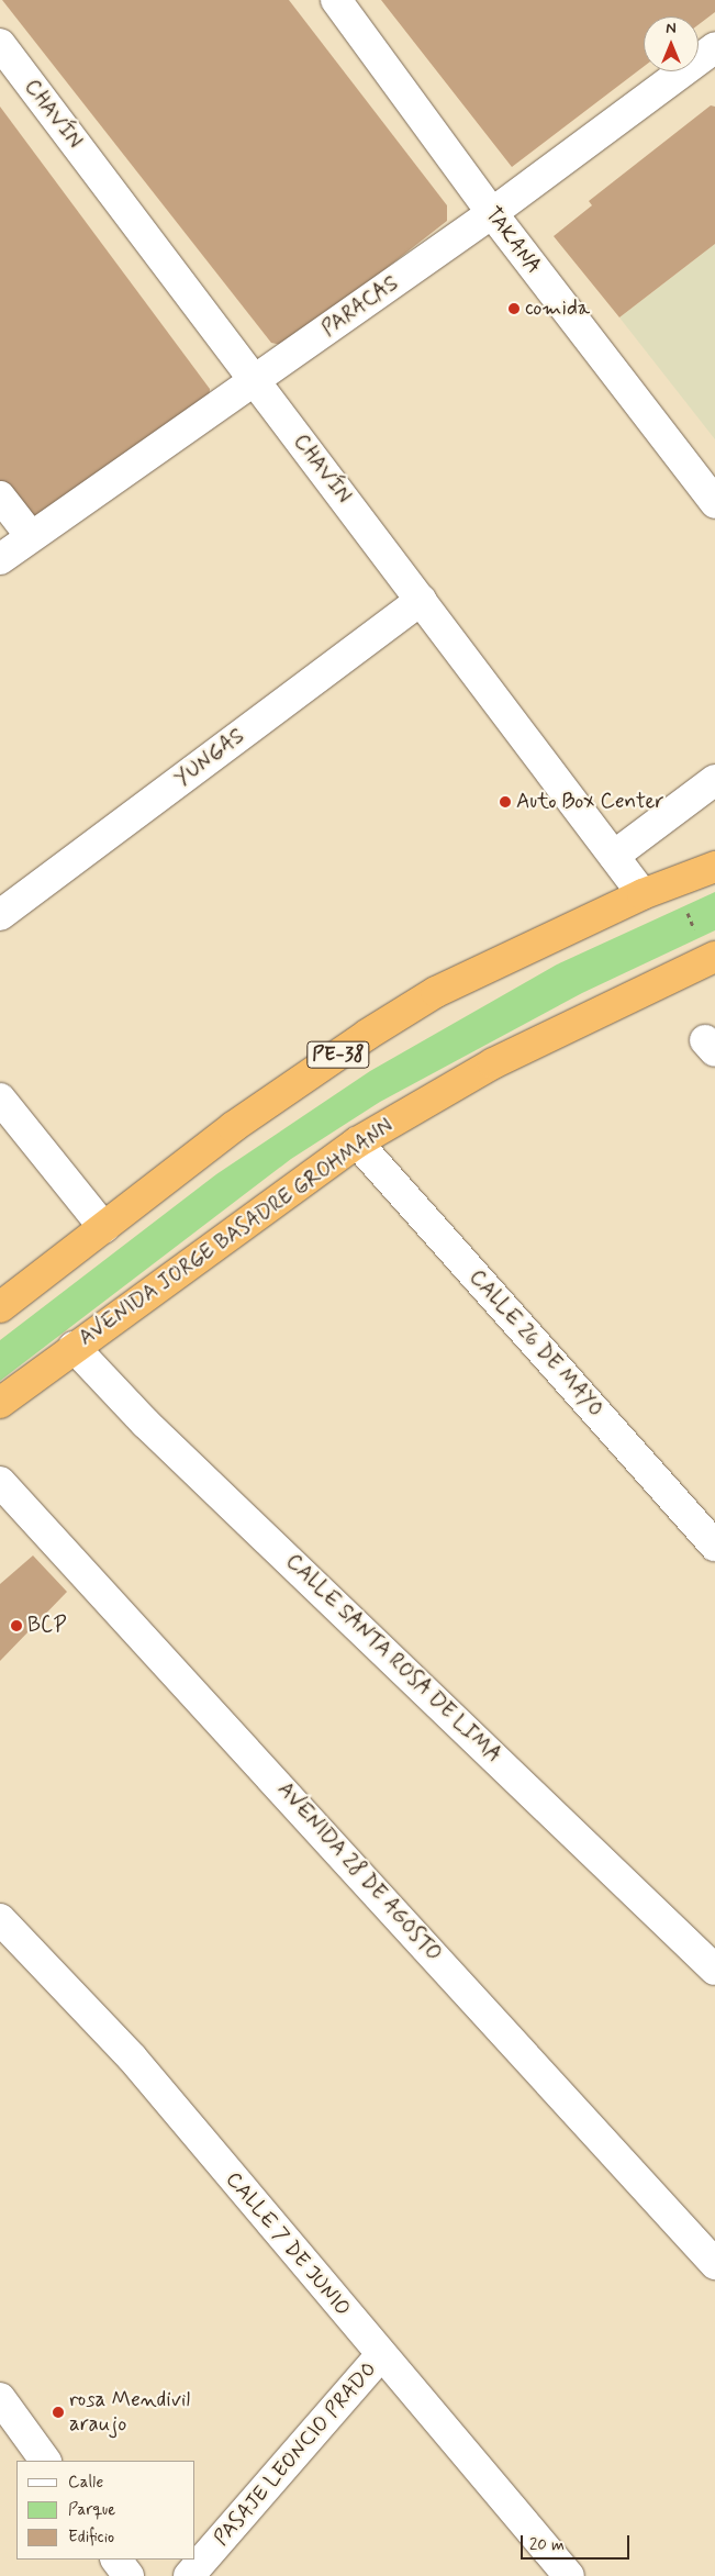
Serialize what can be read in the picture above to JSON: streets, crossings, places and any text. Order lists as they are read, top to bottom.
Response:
{
  "streets": {
    "highway": ["PE-38", "AVENIDA JORGE BASADRE GROHMANN"],
    "street": [
      "CHAVÍN",
      "TAKANA",
      "PARACAS",
      "YUNGAS",
      "CALLE 26 DE MAYO",
      "CALLE SANTA ROSA DE LIMA",
      "AVENIDA 28 DE AGOSTO",
      "CALLE 7 DE JUNIO",
      "PASAJE LEONCIO PRADO"
    ]
  },
  "crossings": [
    ["CHAVÍN", "PARACAS"],
    ["CHAVÍN", "YUNGAS"],
    ["CHAVÍN", "PE-38"],
    ["TAKANA", "PARACAS"],
    ["AVENIDA JORGE BASADRE GROHMANN", "CALLE 26 DE MAYO"],
    ["AVENIDA JORGE BASADRE GROHMANN", "CALLE SANTA ROSA DE LIMA"],
    ["CALLE 7 DE JUNIO", "PASAJE LEONCIO PRADO"]
  ],
  "places": [
    "comida",
    "Auto Box Center",
    "BCP",
    "rosa Mendivil araujo"
  ],
  "legend": ["Calle", "Parque", "Edificio"],
  "scale_bar": "20 m",
  "north": "top"
}
